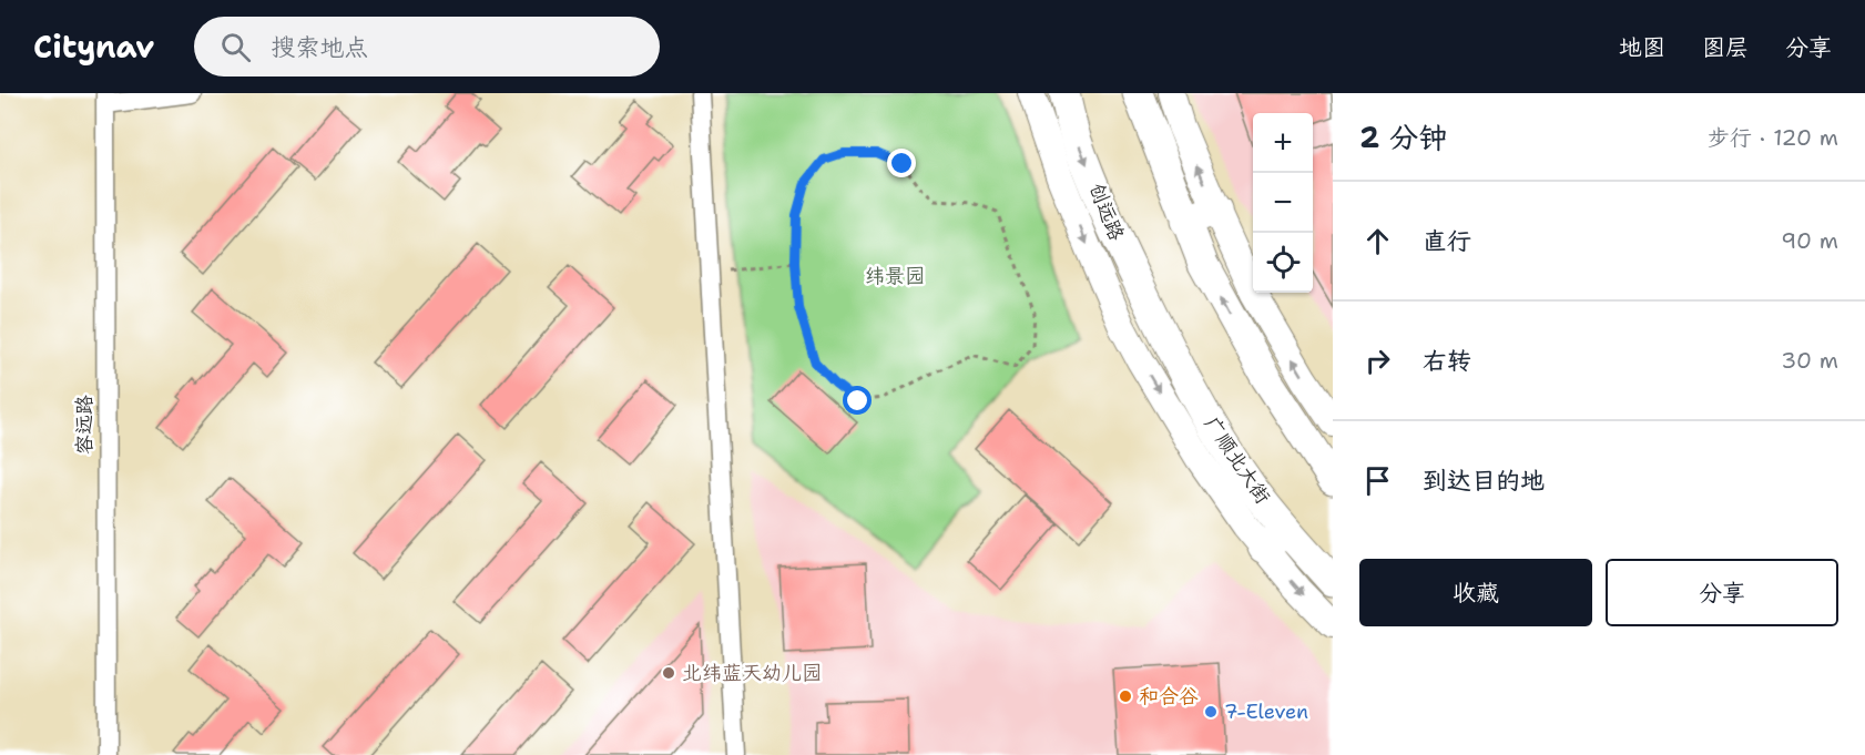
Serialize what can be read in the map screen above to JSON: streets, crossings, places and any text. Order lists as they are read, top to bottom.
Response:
{
  "streets": {
    "main road": ["创远路", "广顺北大街"],
    "street": ["容远路"]
  },
  "crossings": [
    ["创远路", "广顺北大街"]
  ],
  "parks": ["纬景园"],
  "places": ["北纬蓝天幼儿园", "和合谷", "7-Eleven"],
  "page": {
    "header": "Citynav",
    "search": "搜索地点",
    "nav": ["地图", "图层", "分享"],
    "heading": ["2 分钟", "步行 · 120 m"],
    "map_buttons": ["+", "−"],
    "list": [
      ["直行", "90 m"],
      ["右转", "30 m"],
      "到达目的地"
    ],
    "buttons": ["收藏", "分享"]
  }
}
